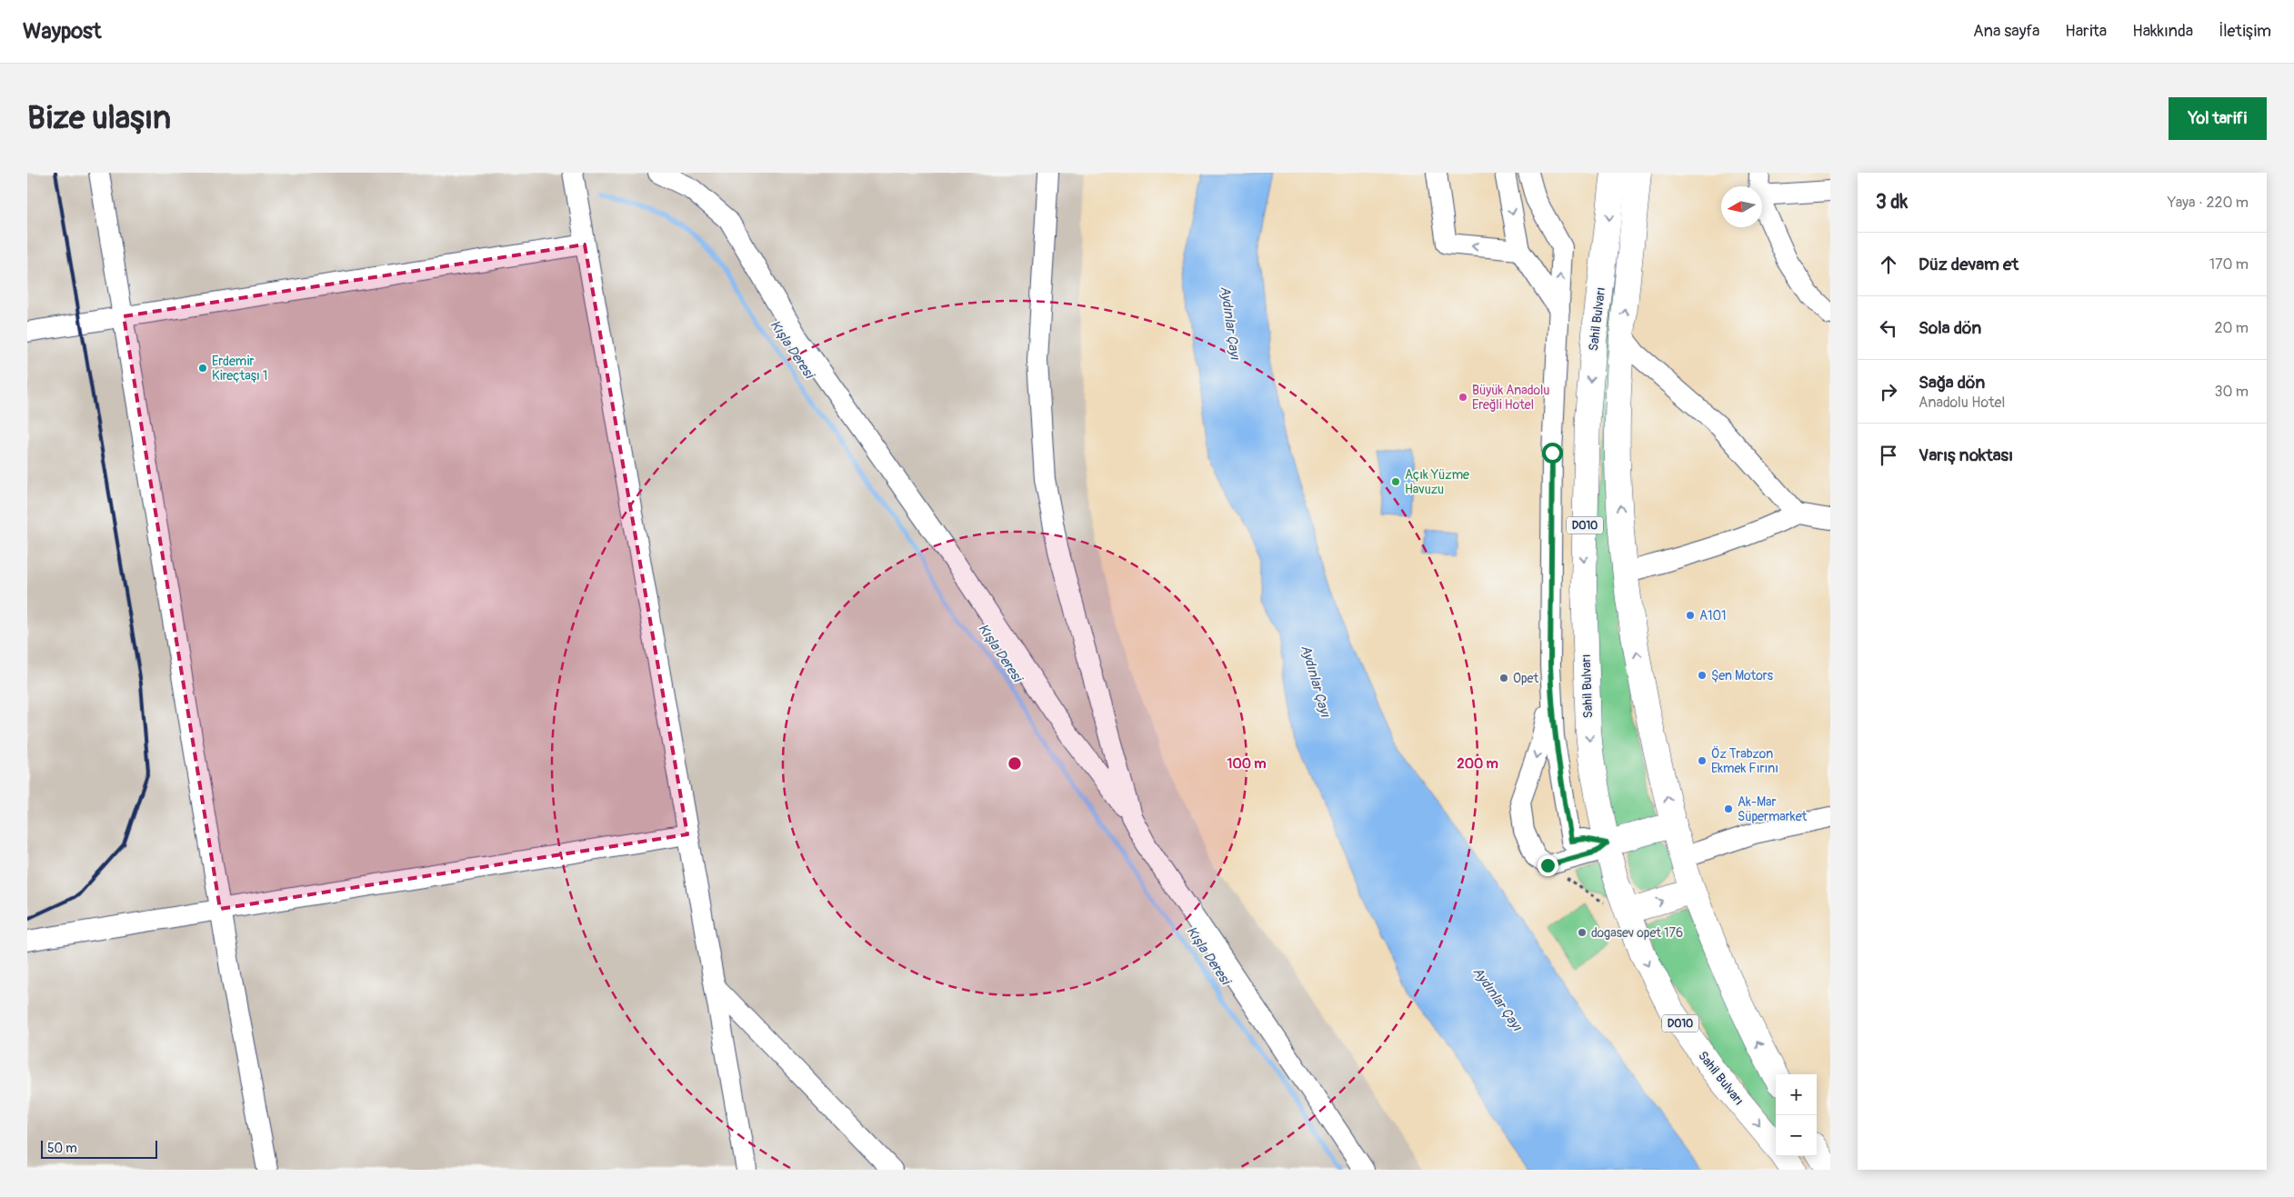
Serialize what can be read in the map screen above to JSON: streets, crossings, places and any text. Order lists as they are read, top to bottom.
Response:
{
  "streets": {
    "highway": ["Sahil Bulvarı", "D010"]
  },
  "water": ["Aydınlar Çayı", "Kışla Deresi"],
  "places": [
    "Erdemir Kireçtaşı 1",
    "Büyük Anadolu Ereğli Hotel",
    "Açık Yüzme Havuzu",
    "A101",
    "Şen Motors",
    "Opet",
    "Öz Trabzon Ekmek Fırını",
    "Ak-Mar Süpermarket",
    "dogasev opet 176"
  ],
  "scale_bar": "50 m",
  "north": "left",
  "page": {
    "header": "Waypost",
    "nav": [
      "Ana sayfa",
      "Harita",
      "Hakkında",
      "İletişim"
    ],
    "buttons": "Yol tarifi",
    "title": "Bize ulaşın",
    "heading": ["3 dk", "Yaya · 220 m"],
    "list": [
      ["Düz devam et", "170 m"],
      ["Sola dön", "20 m"],
      ["Sağa dön", "Anadolu Hotel", "30 m"],
      "Varış noktası"
    ],
    "map_buttons": ["+", "−"],
    "scale": "50 m"
  },
  "rings": ["100 m", "200 m"]
}
